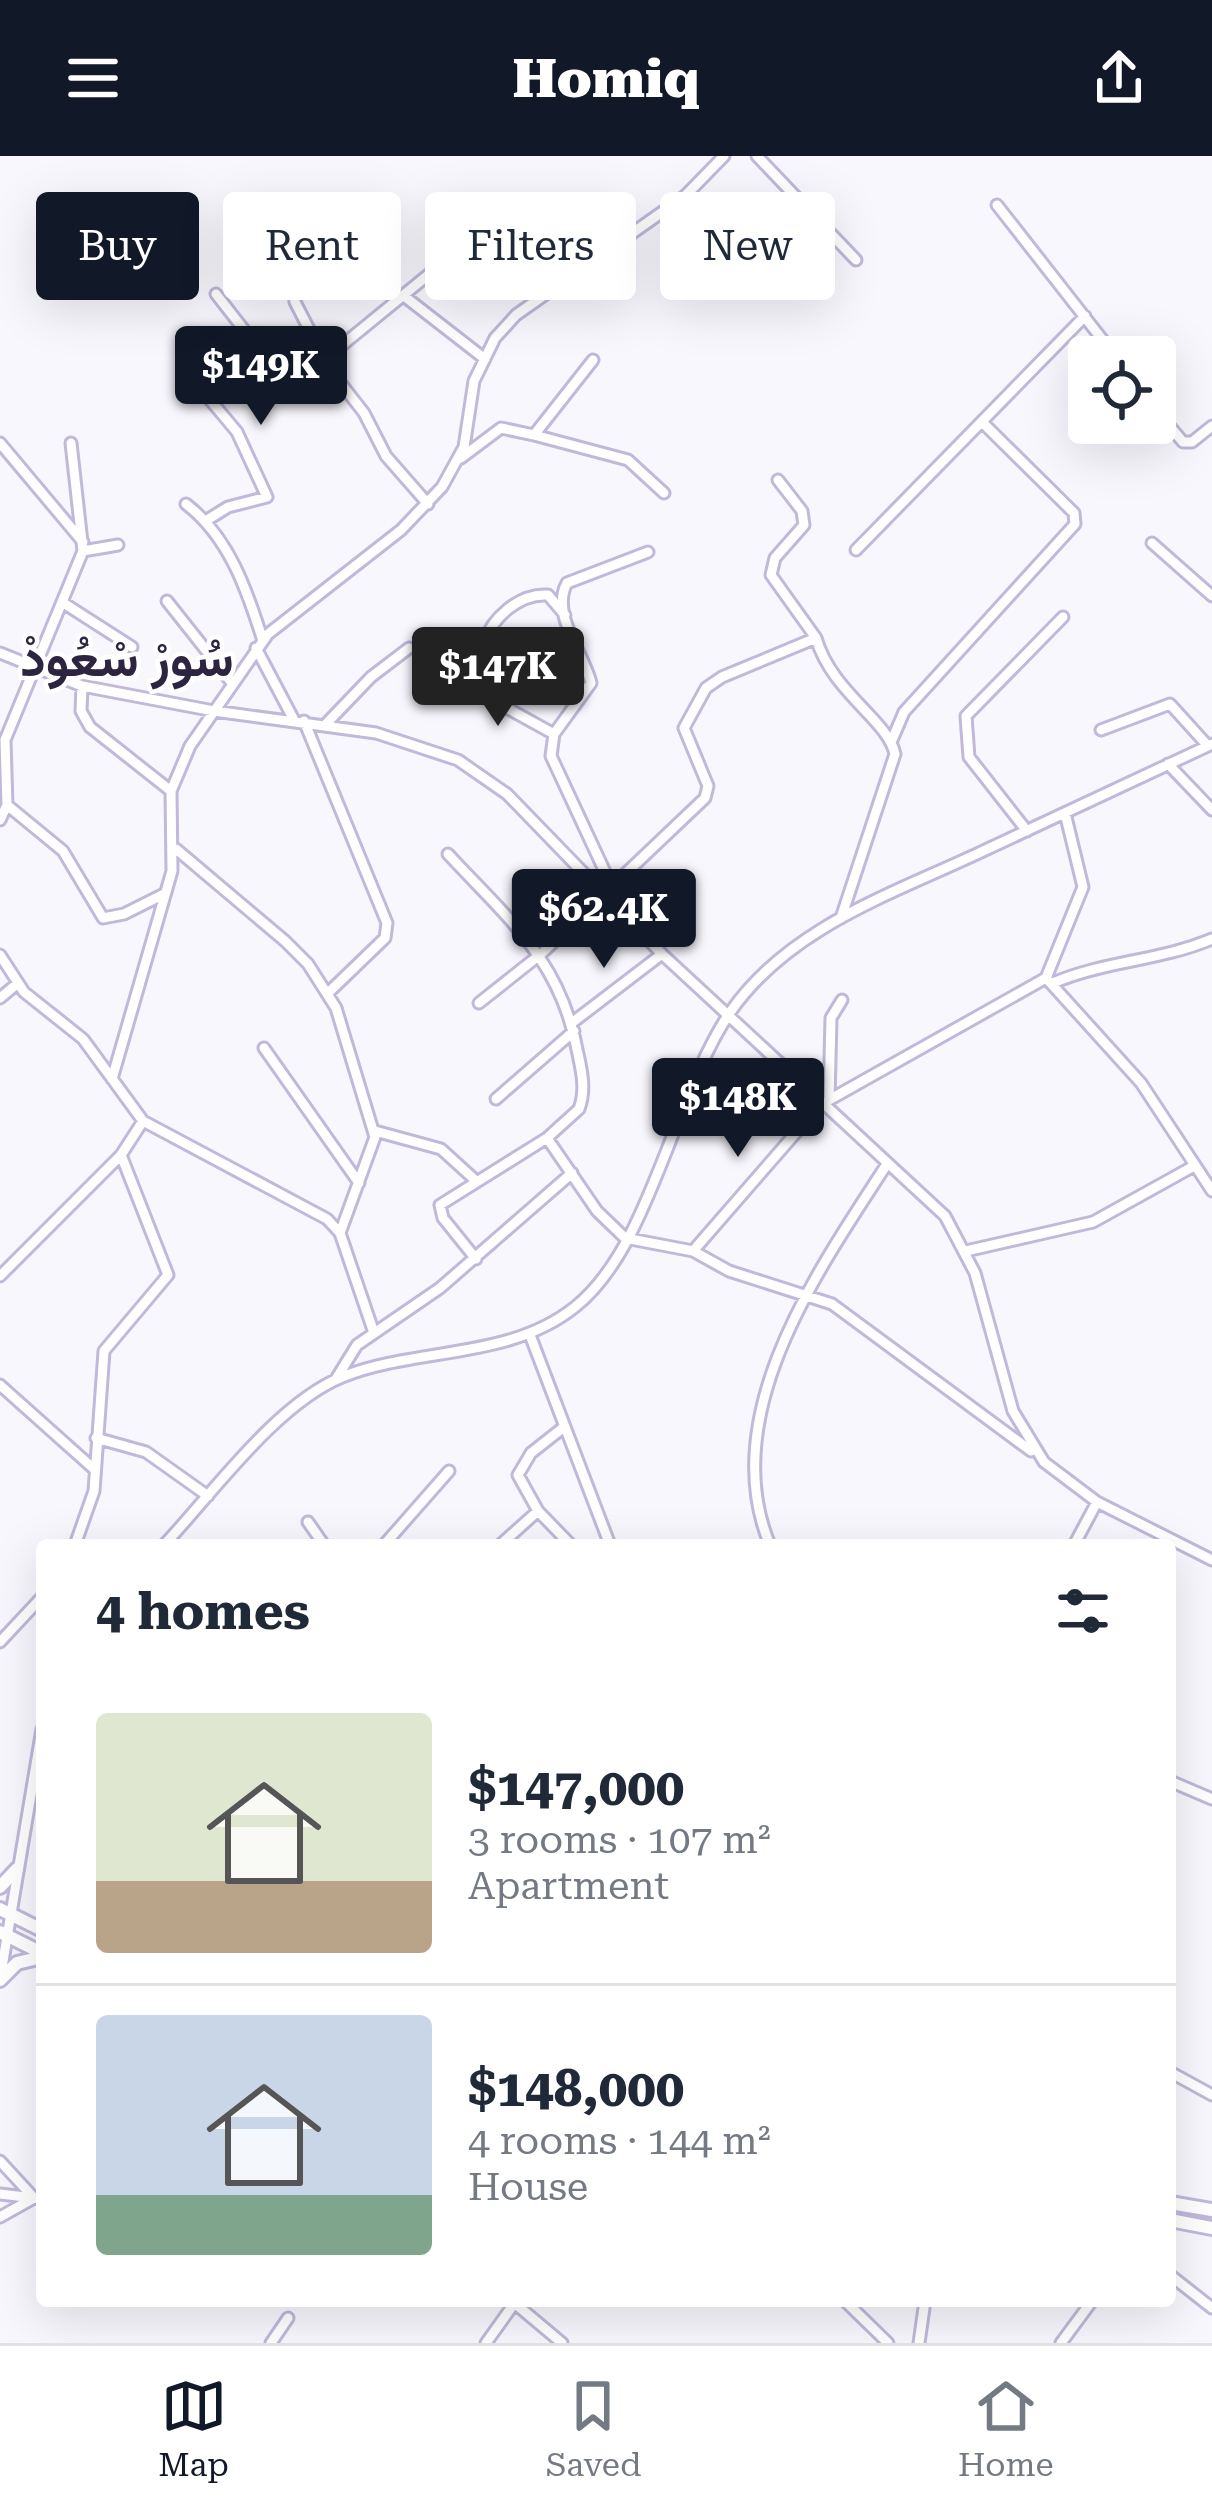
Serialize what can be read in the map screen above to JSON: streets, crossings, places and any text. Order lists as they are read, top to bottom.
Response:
{
  "districts": ["سُورْ سْعُودْ"],
  "page": {
    "header": "Homiq",
    "chip": [
      "Buy",
      "Rent",
      "Filters",
      "New"
    ],
    "price": [
      "$149K",
      "$147K",
      "$62.4K",
      "$148K"
    ],
    "heading": "4 homes",
    "list": [
      {
        "name": "$147,000",
        "note": "3 rooms · 107 m² · Apartment"
      },
      {
        "name": "$148,000",
        "note": "4 rooms · 144 m² · House"
      }
    ],
    "tabs": ["Map", "Saved", "Home"]
  }
}
